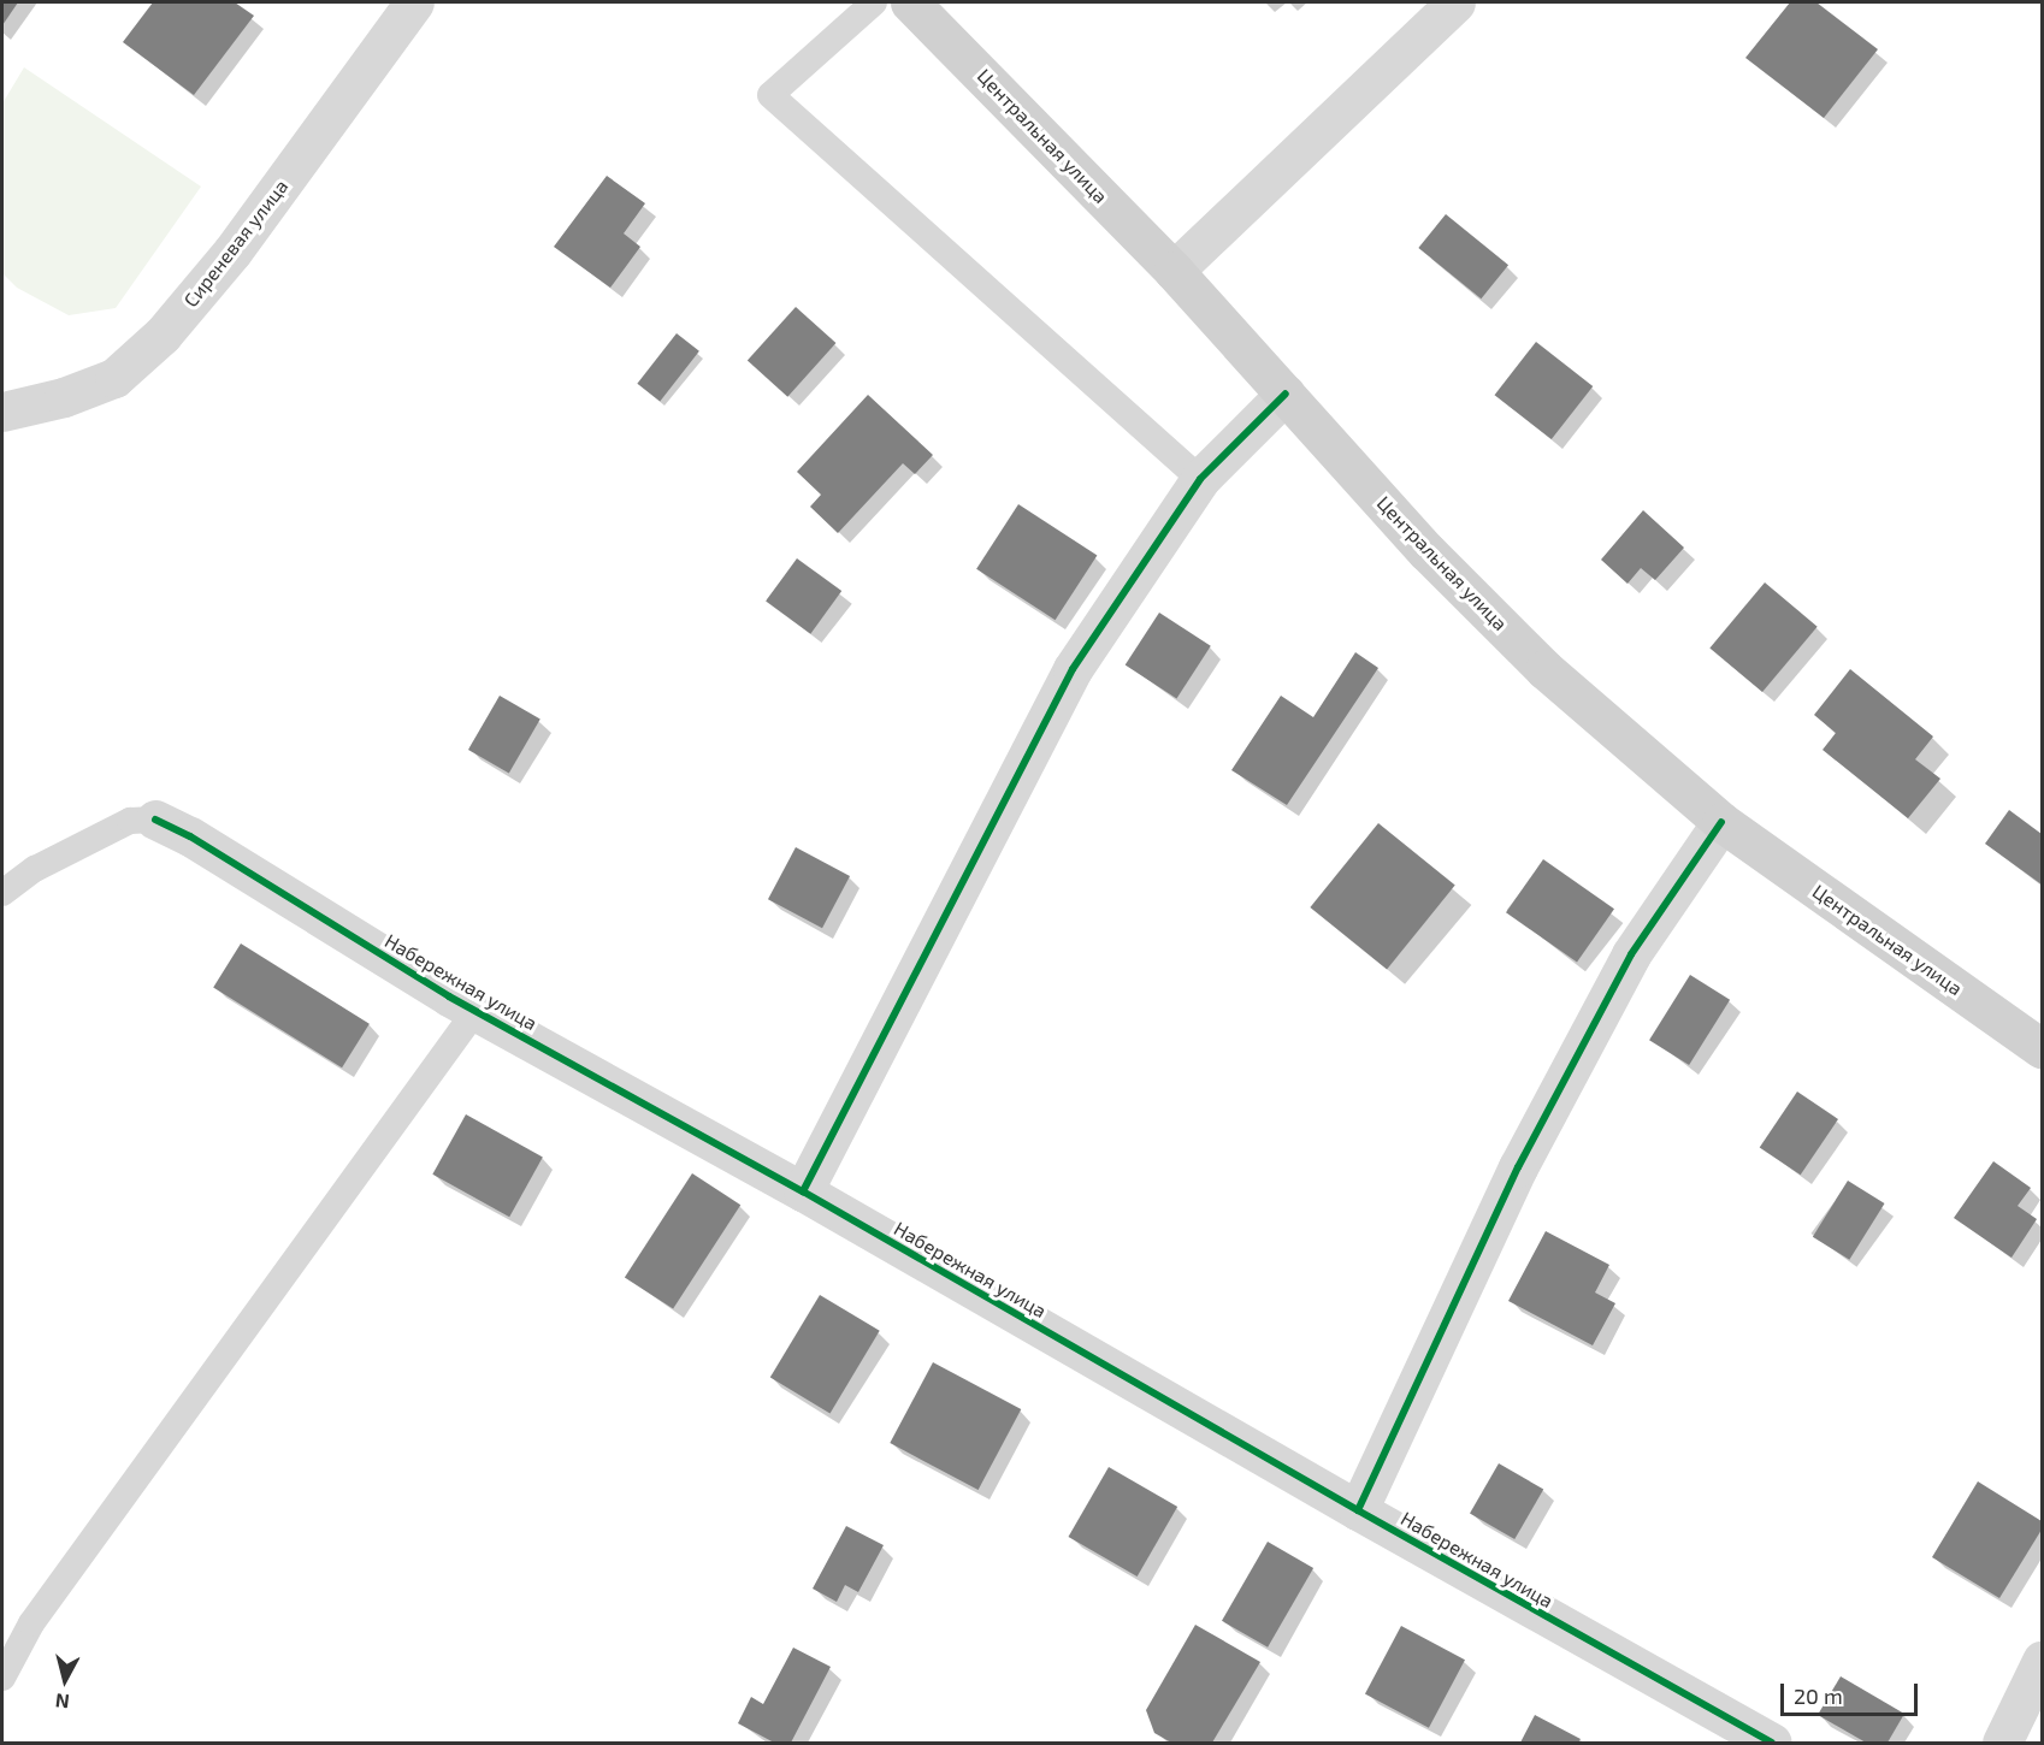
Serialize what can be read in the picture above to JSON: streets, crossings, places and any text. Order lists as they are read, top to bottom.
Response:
{
  "streets": {
    "main road": ["Центральная улица"],
    "street": ["Сиреневая улица", "Набережная улица"]
  },
  "scale_bar": "20 m",
  "north": "bottom"
}
